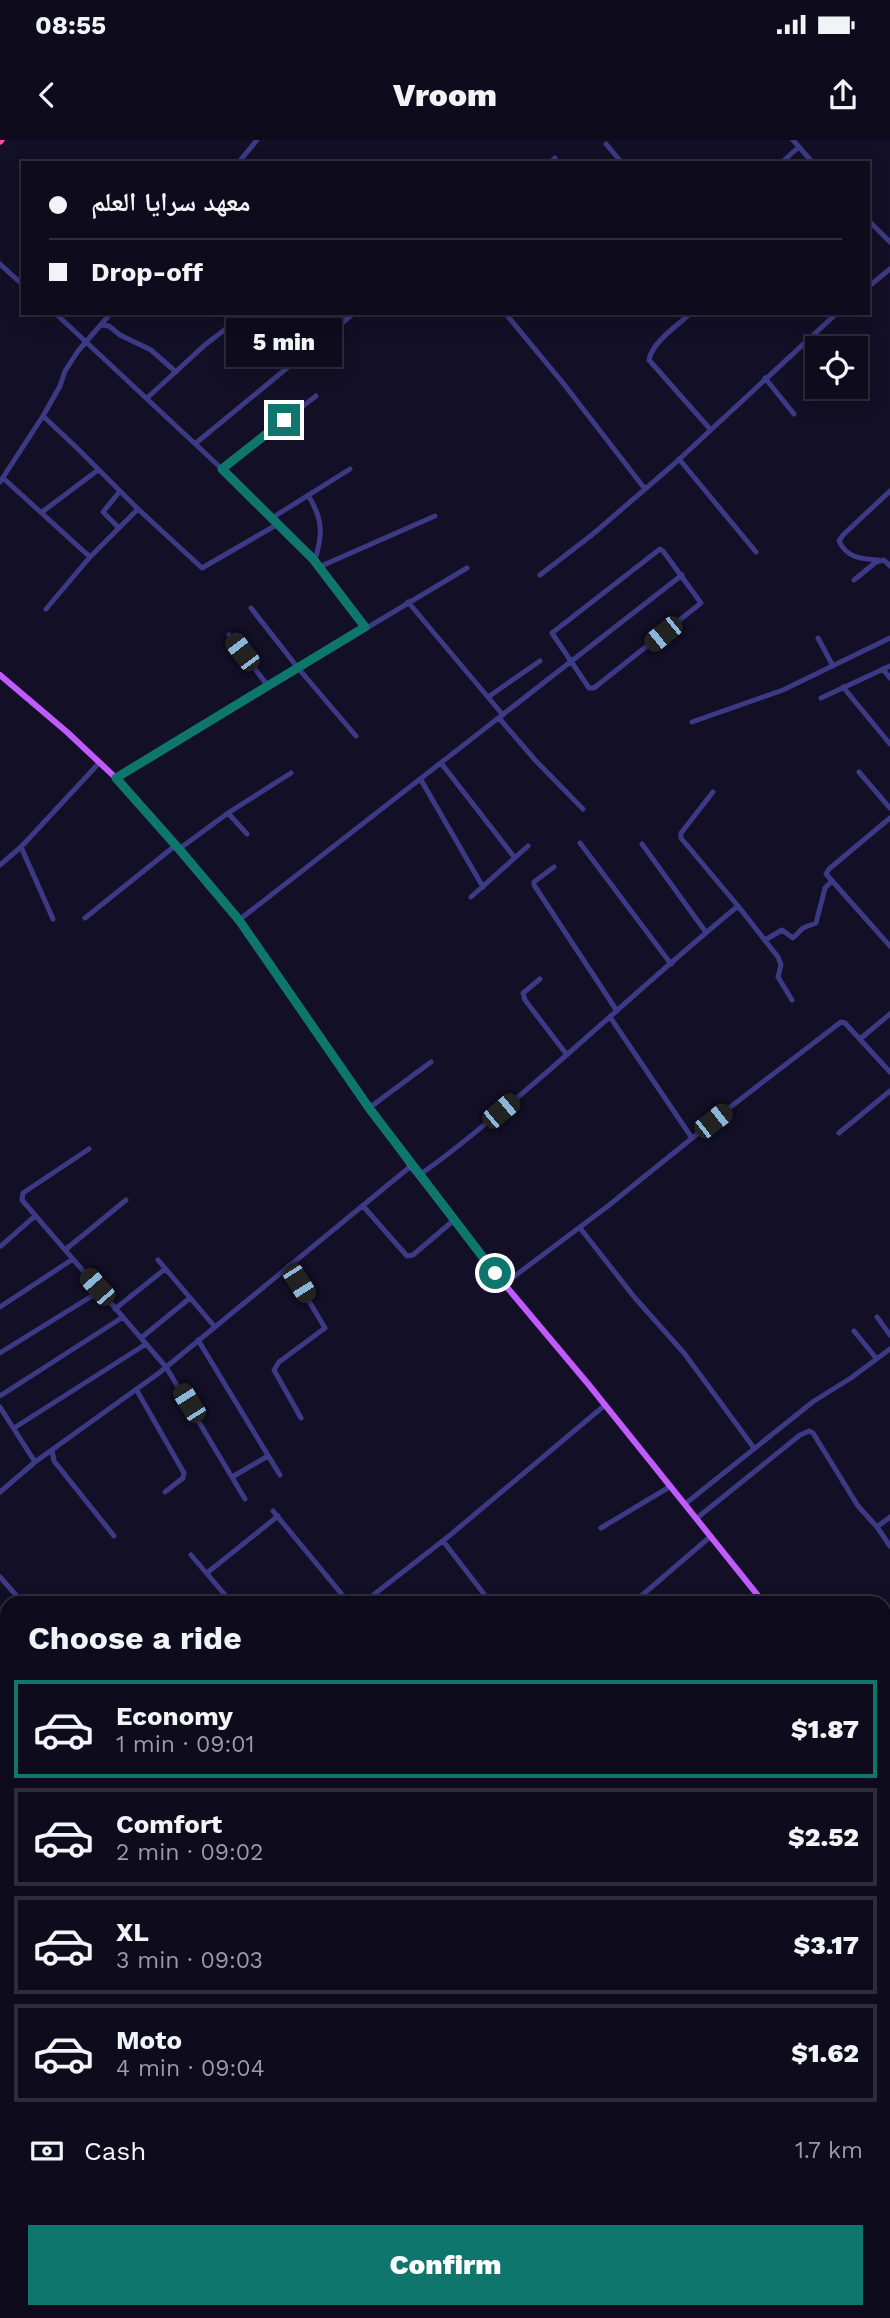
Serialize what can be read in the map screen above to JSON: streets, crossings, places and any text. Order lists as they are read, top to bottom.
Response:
{
  "page": {
    "status": "08:55",
    "header": "Vroom",
    "banner": ["معهد سرايا العلم", "Drop-off"],
    "bubble": "5 min",
    "heading": "Choose a ride",
    "list": [
      {
        "name": "Economy",
        "note": "1 min · 09:01",
        "value": "$1.87"
      },
      {
        "name": "Comfort",
        "note": "2 min · 09:02",
        "value": "$2.52"
      },
      {
        "name": "XL",
        "note": "3 min · 09:03",
        "value": "$3.17"
      },
      {
        "name": "Moto",
        "note": "4 min · 09:04",
        "value": "$1.62"
      }
    ],
    "pay": ["Cash", "1.7 km"],
    "buttons": "Confirm"
  }
}
